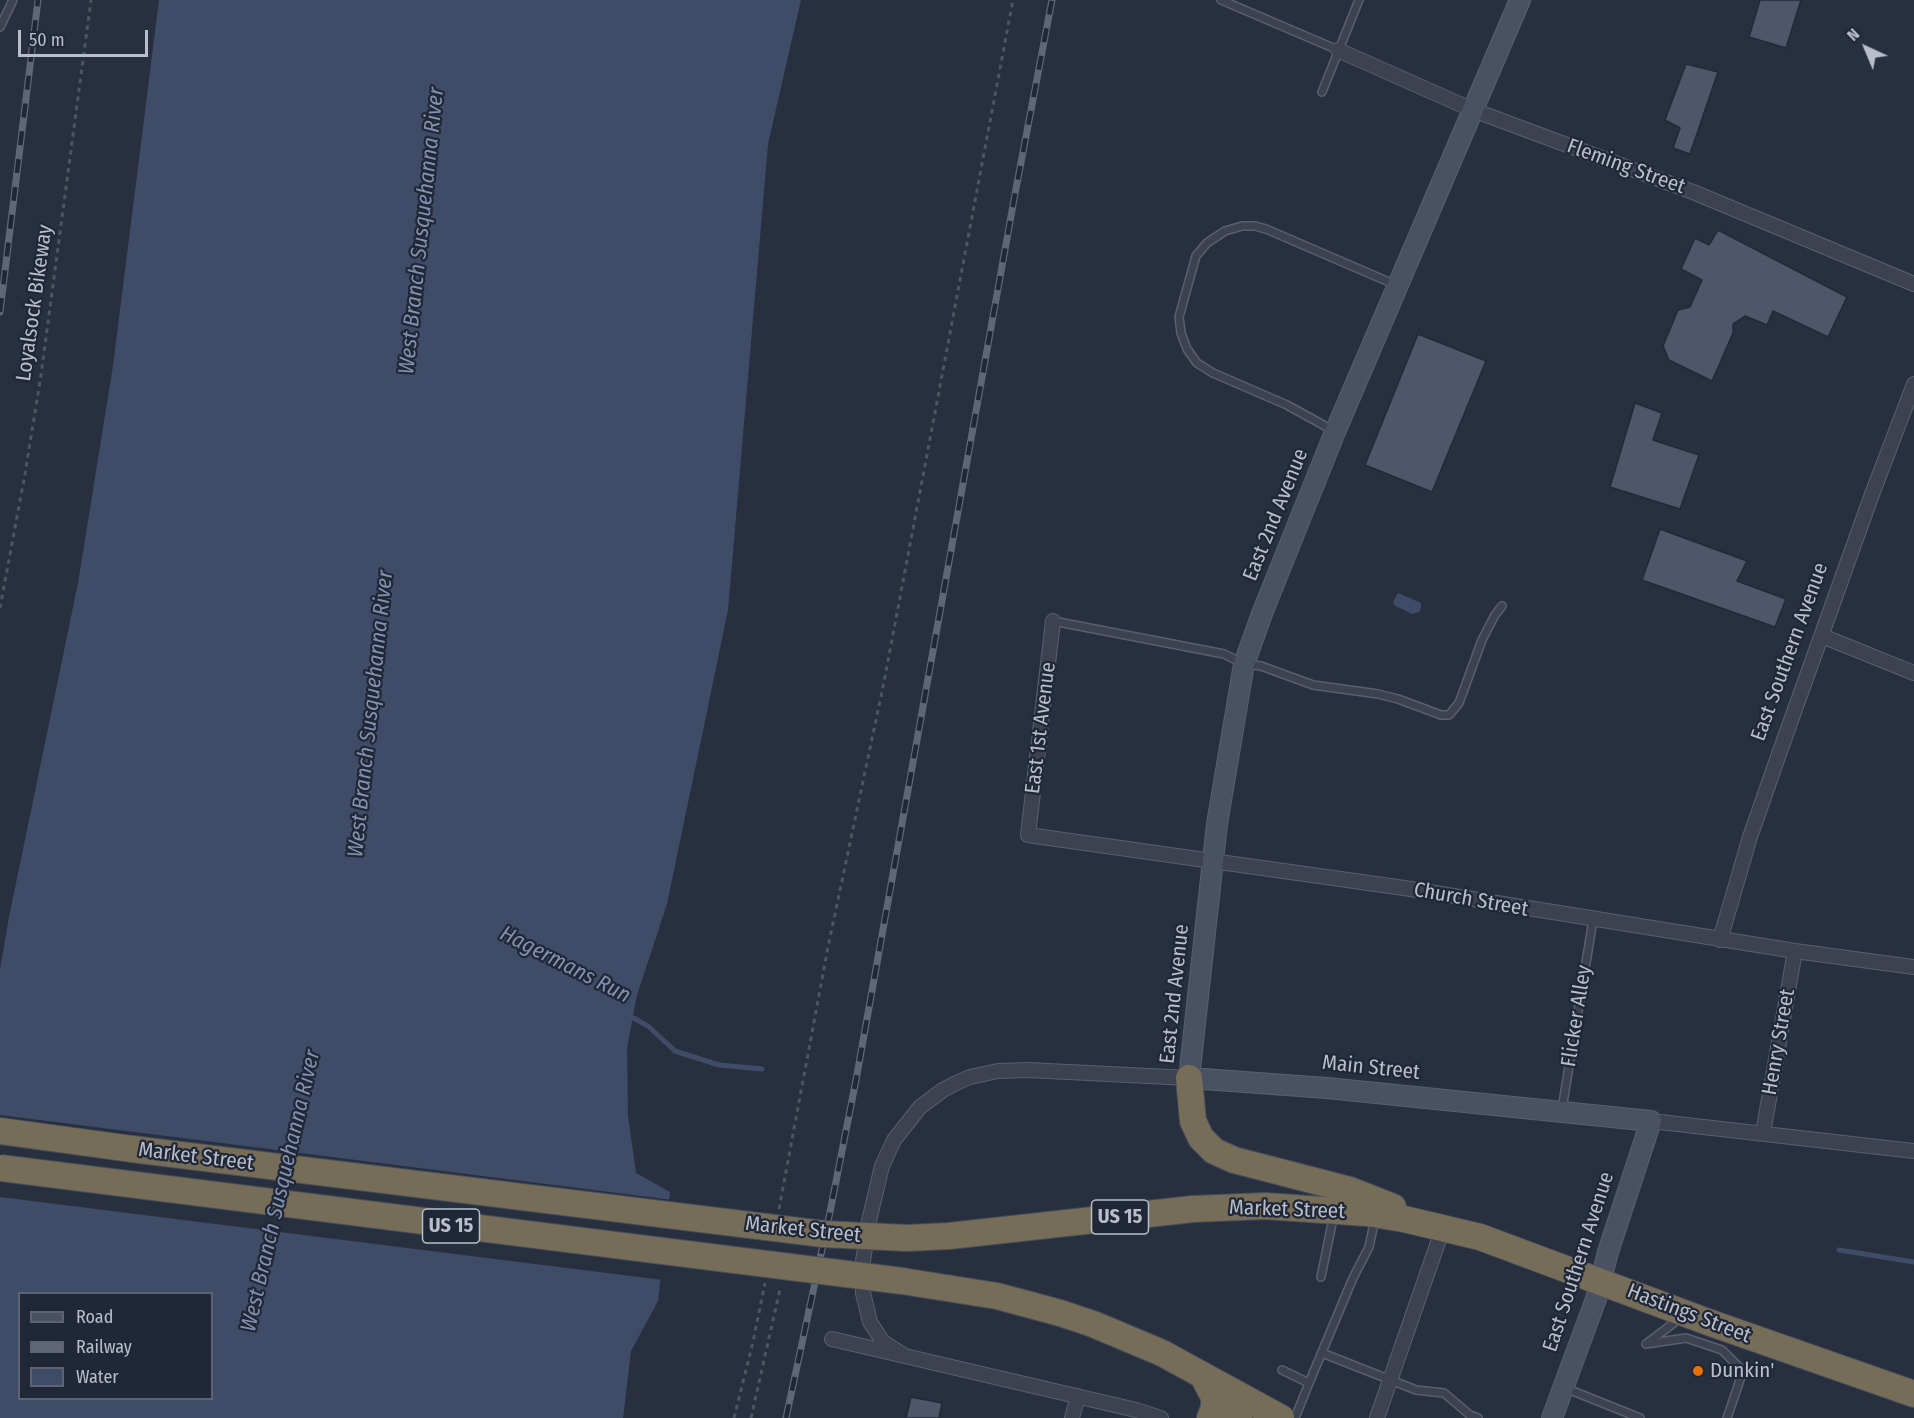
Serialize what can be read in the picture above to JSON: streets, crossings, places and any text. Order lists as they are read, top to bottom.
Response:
{
  "streets": {
    "highway": ["Market Street", "US 15", "Hastings Street"],
    "street": [
      "Fleming Street",
      "East 2nd Avenue",
      "East Southern Avenue",
      "East 1st Avenue",
      "Church Street",
      "Henry Street",
      "Main Street"
    ],
    "lane": ["Flicker Alley"],
    "path": ["Loyalsock Bikeway"]
  },
  "crossings": [
    ["Fleming Street", "East 2nd Avenue"],
    ["East 2nd Avenue", "Church Street"],
    ["East 2nd Avenue", "Main Street"],
    ["East Southern Avenue", "Church Street"],
    ["East Southern Avenue", "Main Street"],
    ["East Southern Avenue", "Market Street"],
    ["East Southern Avenue", "Hastings Street"],
    ["East 1st Avenue", "Church Street"],
    ["Church Street", "Flicker Alley"],
    ["Church Street", "Henry Street"],
    ["Flicker Alley", "Main Street"],
    ["Henry Street", "Main Street"],
    ["Market Street", "Hastings Street"]
  ],
  "water": ["West Branch Susquehanna River", "Hagermans Run"],
  "places": ["Dunkin'"],
  "legend": ["Road", "Railway", "Water"],
  "scale_bar": "50 m",
  "north": "top left"
}
